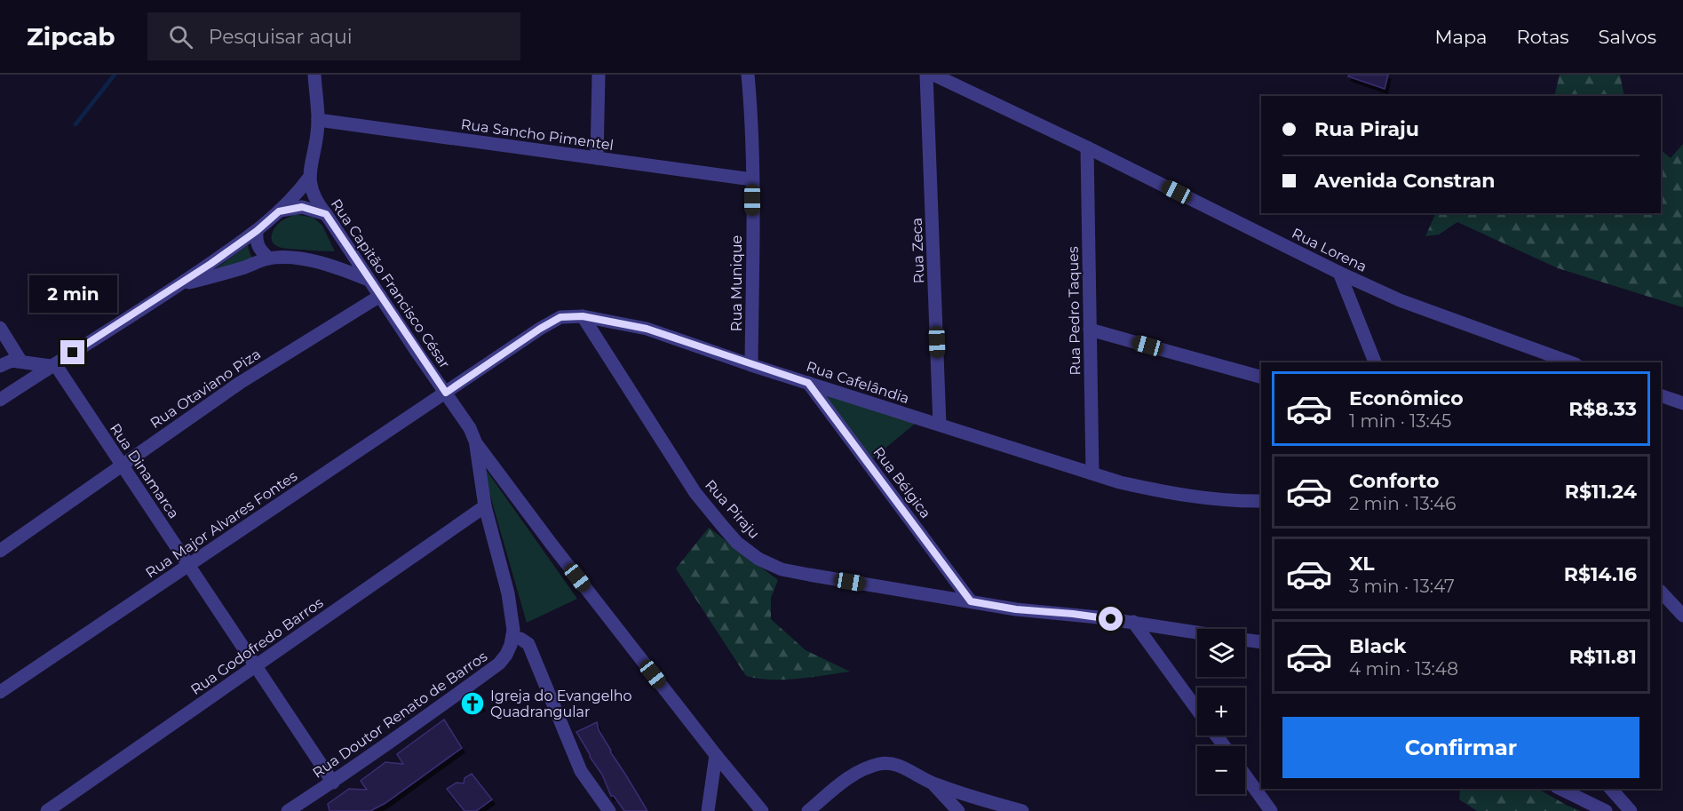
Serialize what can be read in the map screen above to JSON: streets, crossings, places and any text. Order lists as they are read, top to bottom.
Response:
{
  "streets": {
    "street": [
      "Rua Sancho Pimentel",
      "Rua Lorena",
      "Rua Zeca",
      "Rua Capitão Francisco César",
      "Rua Munique",
      "Rua Pedro Taques",
      "Rua Cafelândia",
      "Rua Otaviano Piza",
      "Rua Dinamarca",
      "Rua Bélgica",
      "Rua Piraju",
      "Rua Major Alvares Fontes",
      "Rua Godofredo Barros",
      "Rua Doutor Renato de Barros"
    ]
  },
  "crossings": [
    ["Rua Sancho Pimentel", "Rua Munique"],
    ["Rua Lorena", "Rua Pedro Taques"],
    ["Rua Zeca", "Rua Cafelândia"],
    ["Rua Capitão Francisco César", "Rua Otaviano Piza"],
    ["Rua Capitão Francisco César", "Rua Major Alvares Fontes"],
    ["Rua Capitão Francisco César", "Rua Doutor Renato de Barros"],
    ["Rua Munique", "Rua Cafelândia"],
    ["Rua Pedro Taques", "Rua Cafelândia"],
    ["Rua Cafelândia", "Rua Bélgica"],
    ["Rua Cafelândia", "Rua Piraju"],
    ["Rua Cafelândia", "Rua Major Alvares Fontes"],
    ["Rua Otaviano Piza", "Rua Dinamarca"],
    ["Rua Dinamarca", "Rua Major Alvares Fontes"],
    ["Rua Dinamarca", "Rua Godofredo Barros"],
    ["Rua Dinamarca", "Rua Doutor Renato de Barros"],
    ["Rua Bélgica", "Rua Piraju"],
    ["Rua Godofredo Barros", "Rua Doutor Renato de Barros"]
  ],
  "places": {
    "church": ["Igreja do Evangelho Quadrangular"]
  },
  "page": {
    "header": "Zipcab",
    "search": "Pesquisar aqui",
    "nav": ["Mapa", "Rotas", "Salvos"],
    "banner": ["Rua Piraju", "Avenida Constran"],
    "bubble": "2 min",
    "list": [
      {
        "name": "Econômico",
        "note": "1 min · 13:45",
        "value": "R$8.33"
      },
      {
        "name": "Conforto",
        "note": "2 min · 13:46",
        "value": "R$11.24"
      },
      {
        "name": "XL",
        "note": "3 min · 13:47",
        "value": "R$14.16"
      },
      {
        "name": "Black",
        "note": "4 min · 13:48",
        "value": "R$11.81"
      }
    ],
    "map_buttons": ["+", "−"],
    "buttons": "Confirmar"
  }
}
